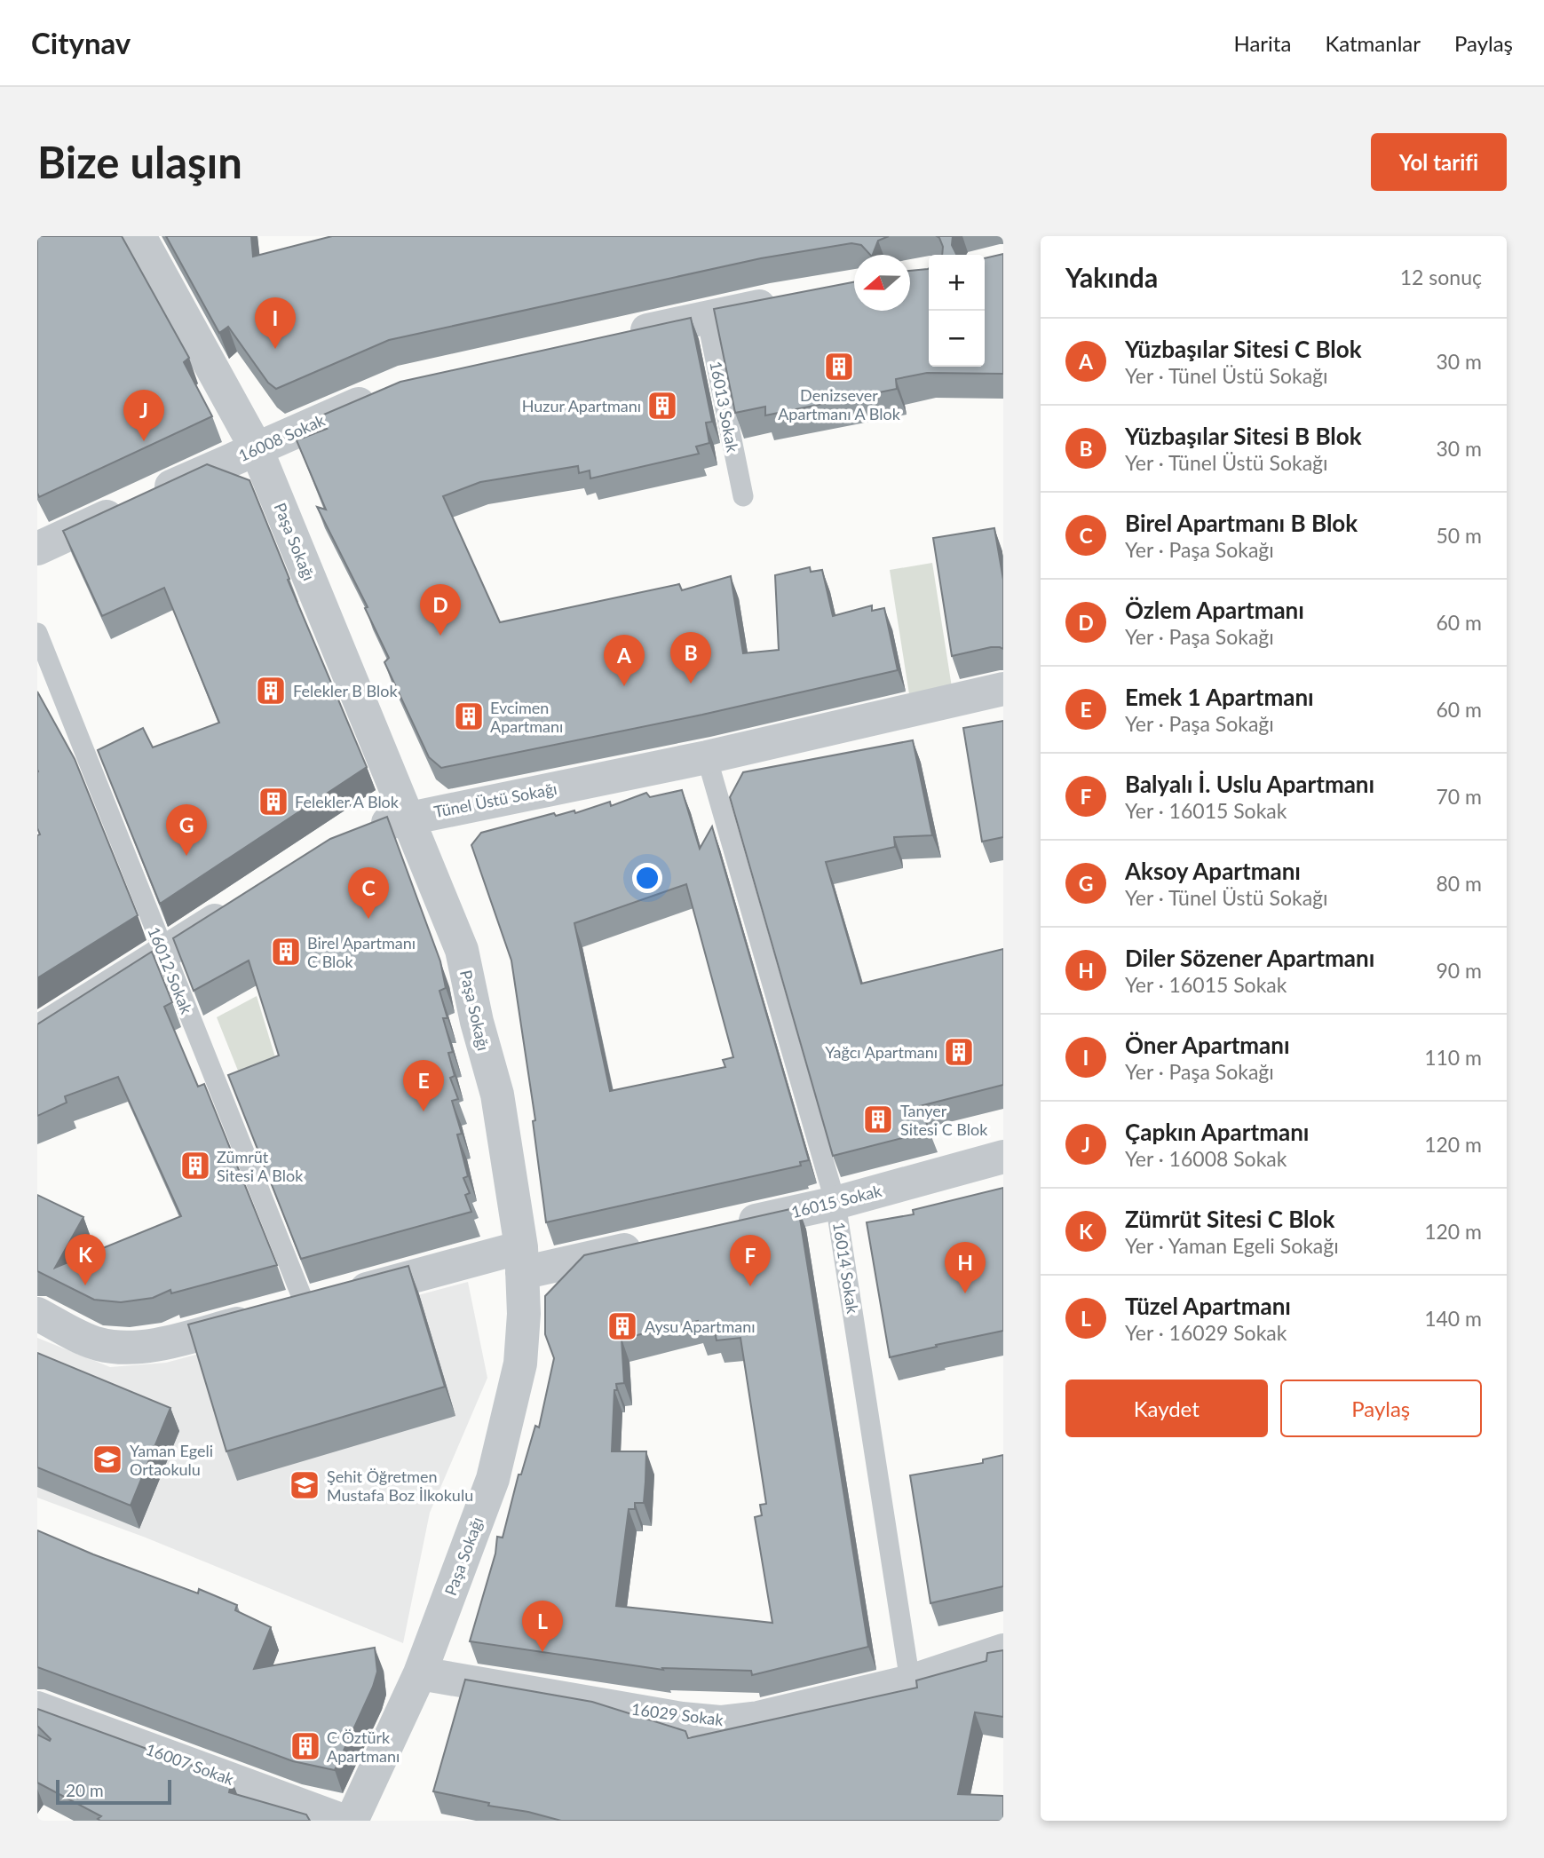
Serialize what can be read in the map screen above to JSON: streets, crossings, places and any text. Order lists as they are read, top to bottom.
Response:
{
  "streets": {
    "street": [
      "16008 Sokak",
      "Paşa Sokağı",
      "Tünel Üstü Sokağı",
      "16015 Sokak",
      "16029 Sokak",
      "16007 Sokak"
    ],
    "lane": ["16013 Sokak", "16012 Sokak", "16014 Sokak"]
  },
  "crossings": [
    ["16008 Sokak", "Paşa Sokağı"],
    ["Paşa Sokağı", "Tünel Üstü Sokağı"],
    ["Paşa Sokağı", "16029 Sokak"],
    ["Tünel Üstü Sokağı", "16014 Sokak"],
    ["16015 Sokak", "16014 Sokak"],
    ["16014 Sokak", "16029 Sokak"]
  ],
  "places": {
    "building": [
      "Denizsever Apartmanı A Blok",
      "Huzur Apartmanı",
      "Felekler B Blok",
      "Evcimen Apartmanı",
      "Felekler A Blok",
      "Birel Apartmanı C Blok",
      "Yağcı Apartmanı",
      "Tanyer Sitesi C Blok",
      "Zümrüt Sitesi A Blok",
      "Aysu Apartmanı",
      "C Öztürk Apartmanı"
    ],
    "school or university": ["Yaman Egeli Ortaokulu", "Şehit Öğretmen Mustafa Boz İlkokulu"]
  },
  "scale_bar": "20 m",
  "north": "left",
  "page": {
    "header": "Citynav",
    "nav": ["Harita", "Katmanlar", "Paylaş"],
    "buttons": [
      "Yol tarifi",
      ["Kaydet", "Paylaş"]
    ],
    "title": "Bize ulaşın",
    "heading": ["Yakında", "12 sonuç"],
    "map_buttons": ["+", "−"],
    "pins": [
      "I",
      "J",
      "D",
      "B",
      "A",
      "G",
      "C",
      "E",
      "K",
      "F",
      "H",
      "L"
    ],
    "list": [
      {
        "mark": "A",
        "name": "Yüzbaşılar Sitesi C Blok",
        "note": "Yer · Tünel Üstü Sokağı",
        "value": "30 m"
      },
      {
        "mark": "B",
        "name": "Yüzbaşılar Sitesi B Blok",
        "note": "Yer · Tünel Üstü Sokağı",
        "value": "30 m"
      },
      {
        "mark": "C",
        "name": "Birel Apartmanı B Blok",
        "note": "Yer · Paşa Sokağı",
        "value": "50 m"
      },
      {
        "mark": "D",
        "name": "Özlem Apartmanı",
        "note": "Yer · Paşa Sokağı",
        "value": "60 m"
      },
      {
        "mark": "E",
        "name": "Emek 1 Apartmanı",
        "note": "Yer · Paşa Sokağı",
        "value": "60 m"
      },
      {
        "mark": "F",
        "name": "Balyalı İ. Uslu Apartmanı",
        "note": "Yer · 16015 Sokak",
        "value": "70 m"
      },
      {
        "mark": "G",
        "name": "Aksoy Apartmanı",
        "note": "Yer · Tünel Üstü Sokağı",
        "value": "80 m"
      },
      {
        "mark": "H",
        "name": "Diler Sözener Apartmanı",
        "note": "Yer · 16015 Sokak",
        "value": "90 m"
      },
      {
        "mark": "I",
        "name": "Öner Apartmanı",
        "note": "Yer · Paşa Sokağı",
        "value": "110 m"
      },
      {
        "mark": "J",
        "name": "Çapkın Apartmanı",
        "note": "Yer · 16008 Sokak",
        "value": "120 m"
      },
      {
        "mark": "K",
        "name": "Zümrüt Sitesi C Blok",
        "note": "Yer · Yaman Egeli Sokağı",
        "value": "120 m"
      },
      {
        "mark": "L",
        "name": "Tüzel Apartmanı",
        "note": "Yer · 16029 Sokak",
        "value": "140 m"
      }
    ],
    "scale": "20 m"
  }
}
